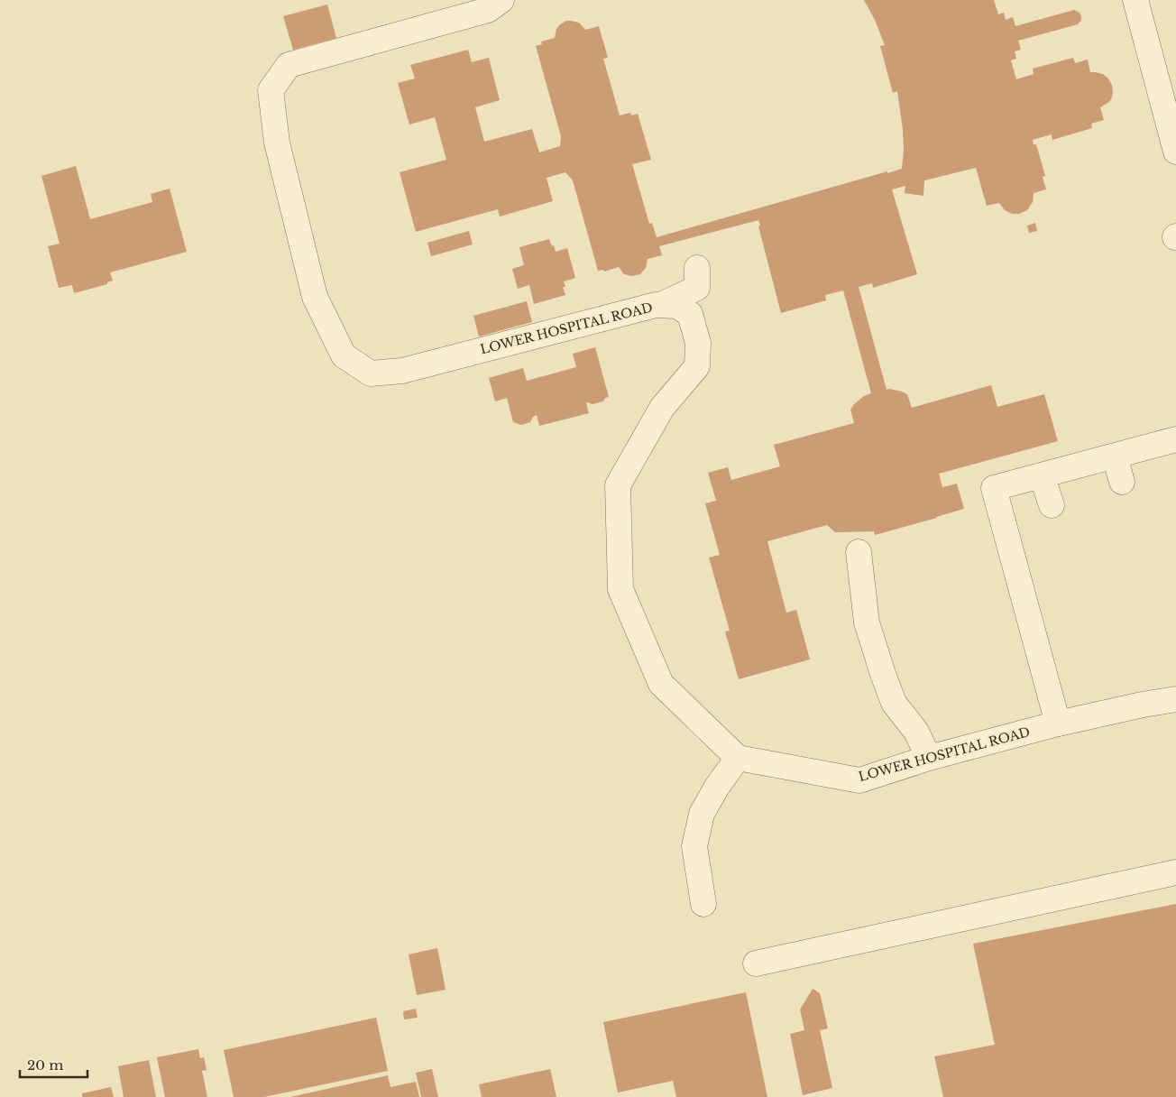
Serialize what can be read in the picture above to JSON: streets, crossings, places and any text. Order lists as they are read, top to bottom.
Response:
{
  "streets": {
    "street": ["LOWER HOSPITAL ROAD"]
  },
  "scale_bar": "20 m"
}
